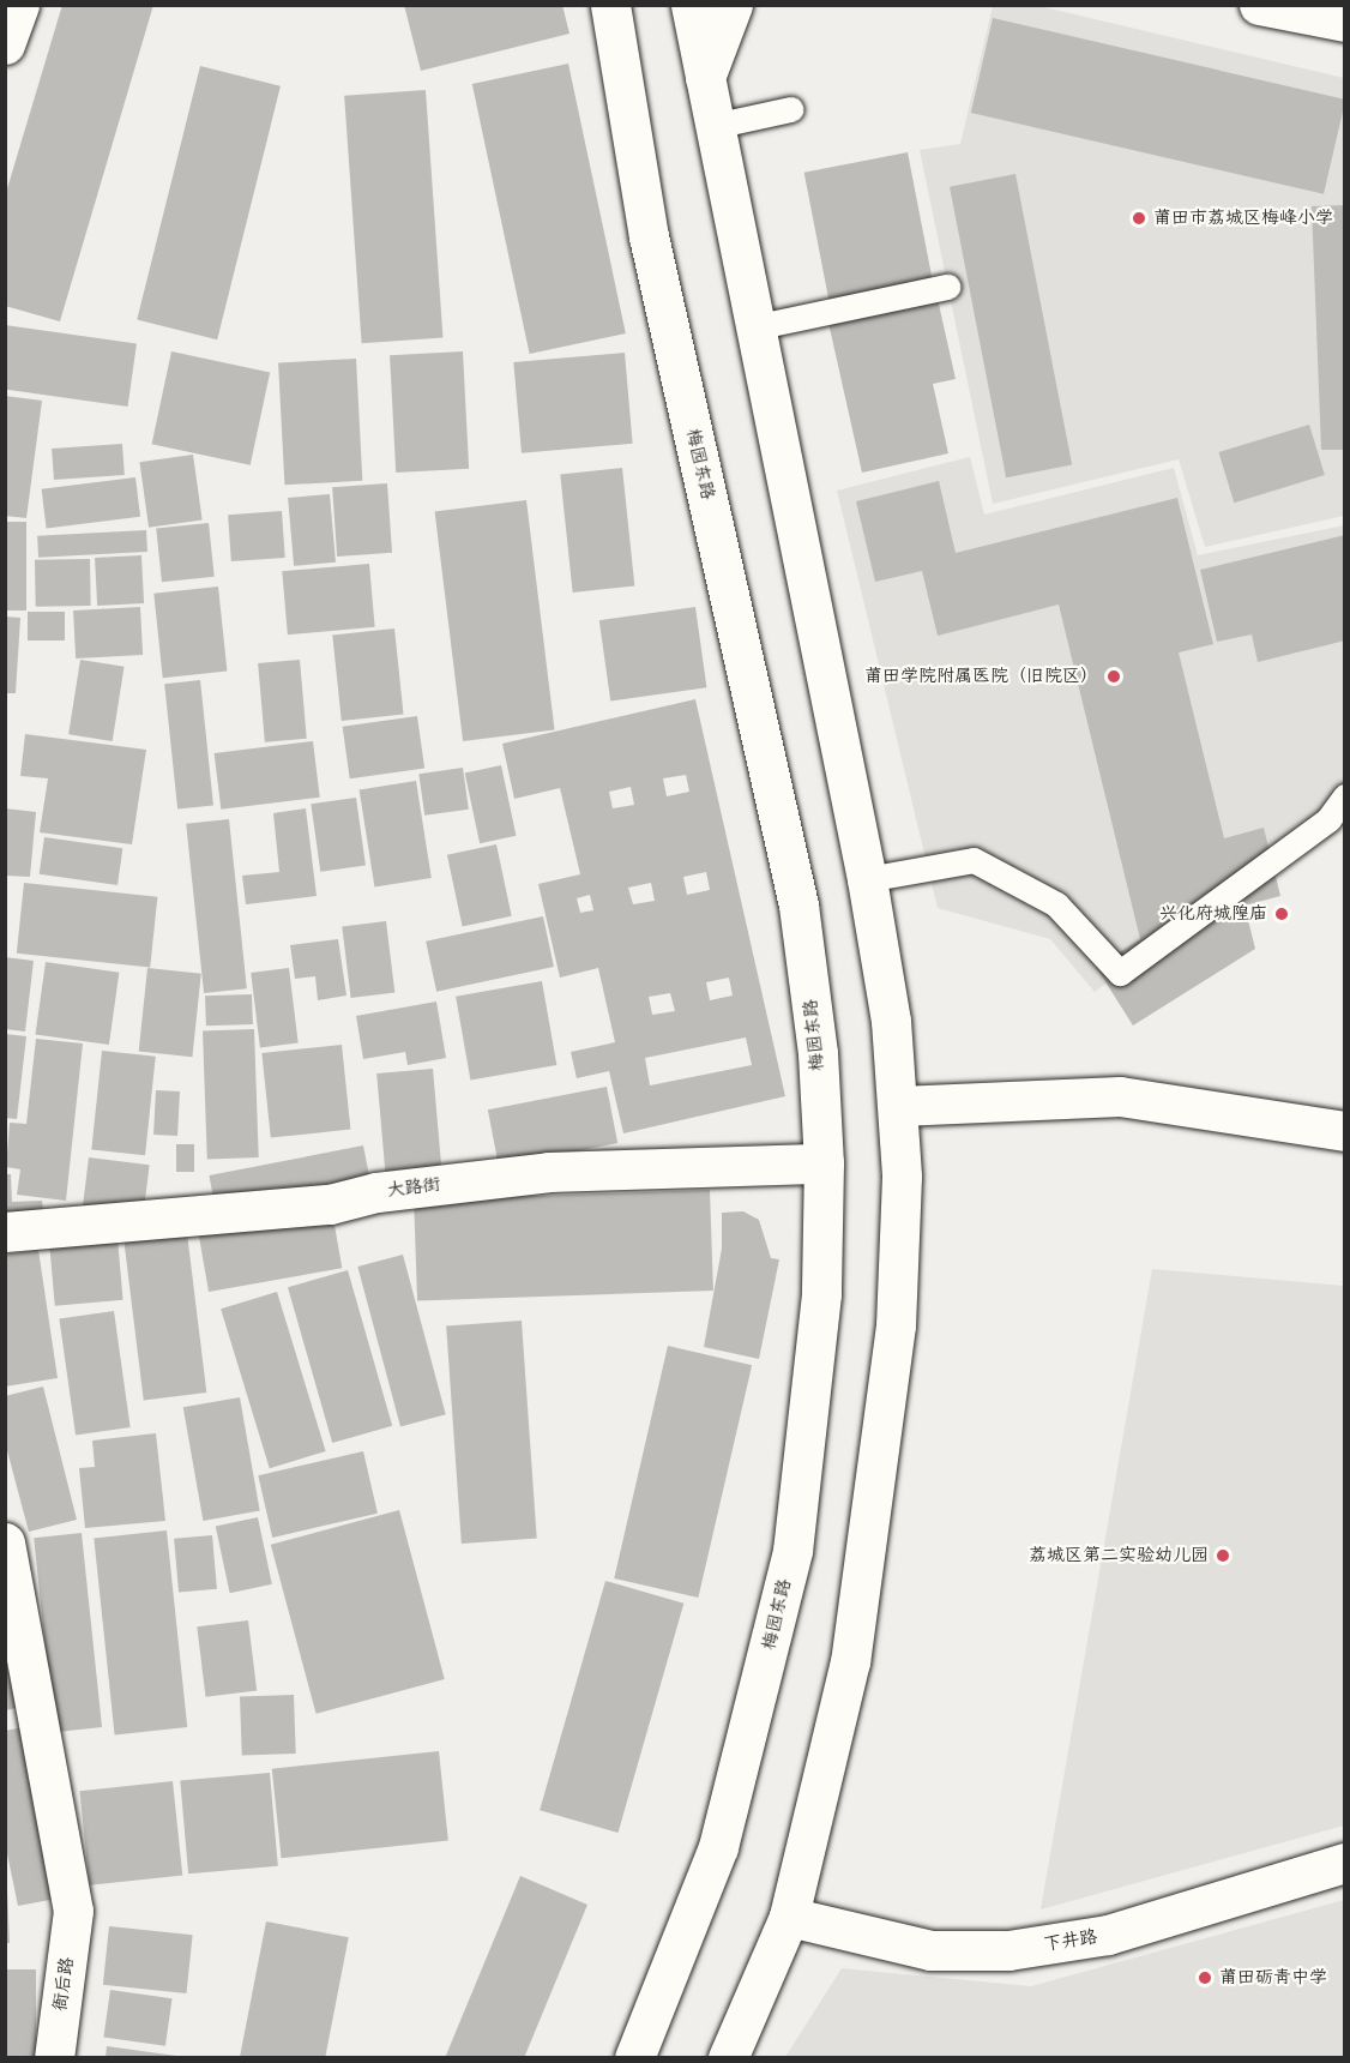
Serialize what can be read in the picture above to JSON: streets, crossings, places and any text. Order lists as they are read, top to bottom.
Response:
{
  "streets": {
    "main road": [
      "梅园东路",
      "大路街",
      "下井路",
      "衙后路"
    ]
  },
  "crossings": [
    ["梅园东路", "大路街"]
  ],
  "places": [
    "莆田市荔城区梅峰小学",
    "莆田学院附属医院（旧院区）",
    "兴化府城隍庙",
    "荔城区第二实验幼儿园",
    "莆田砺青中学"
  ]
}
